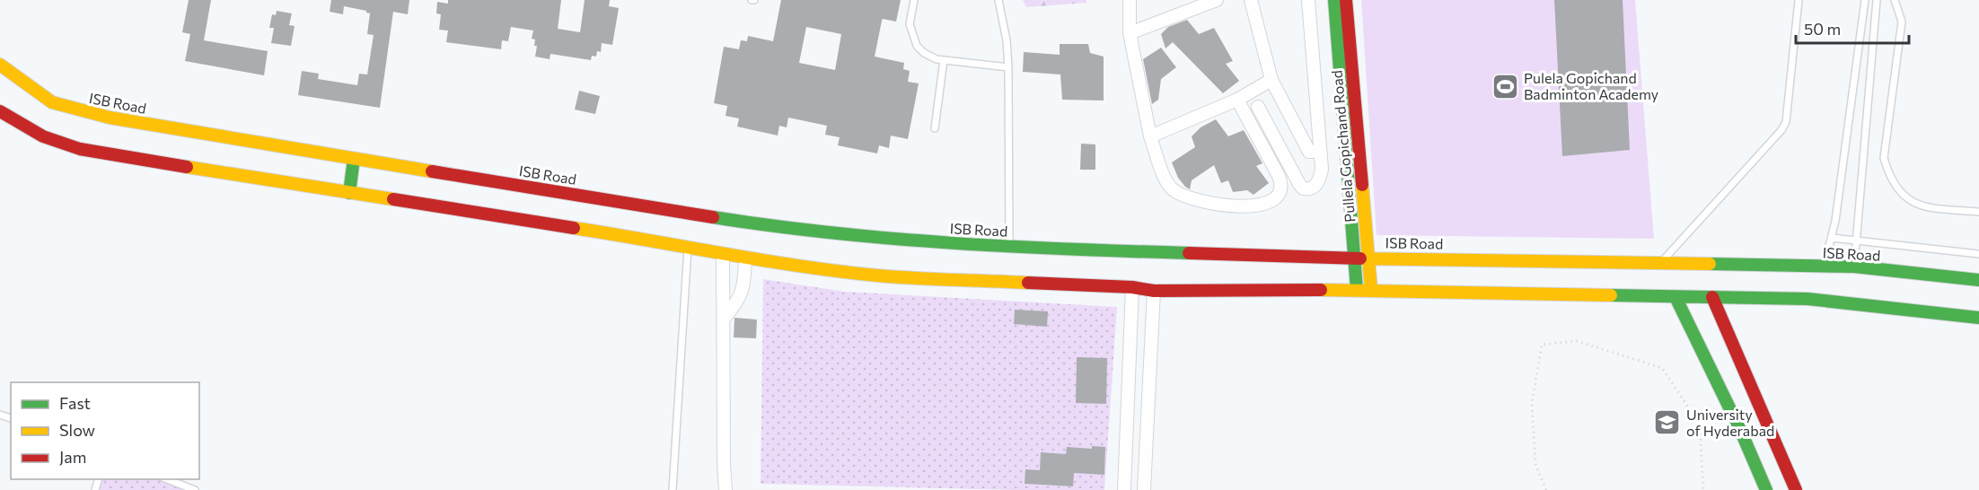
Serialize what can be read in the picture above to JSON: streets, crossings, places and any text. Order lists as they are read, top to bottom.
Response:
{
  "streets": {
    "main road": ["ISB Road", "Pullela Gopichand Road"]
  },
  "crossings": [
    ["ISB Road", "Pullela Gopichand Road"]
  ],
  "places": {
    "sports": ["Pulela Gopichand Badminton Academy"],
    "school or university": ["University of Hyderabad"]
  },
  "legend": ["Fast", "Slow", "Jam"],
  "scale_bar": "50 m"
}
